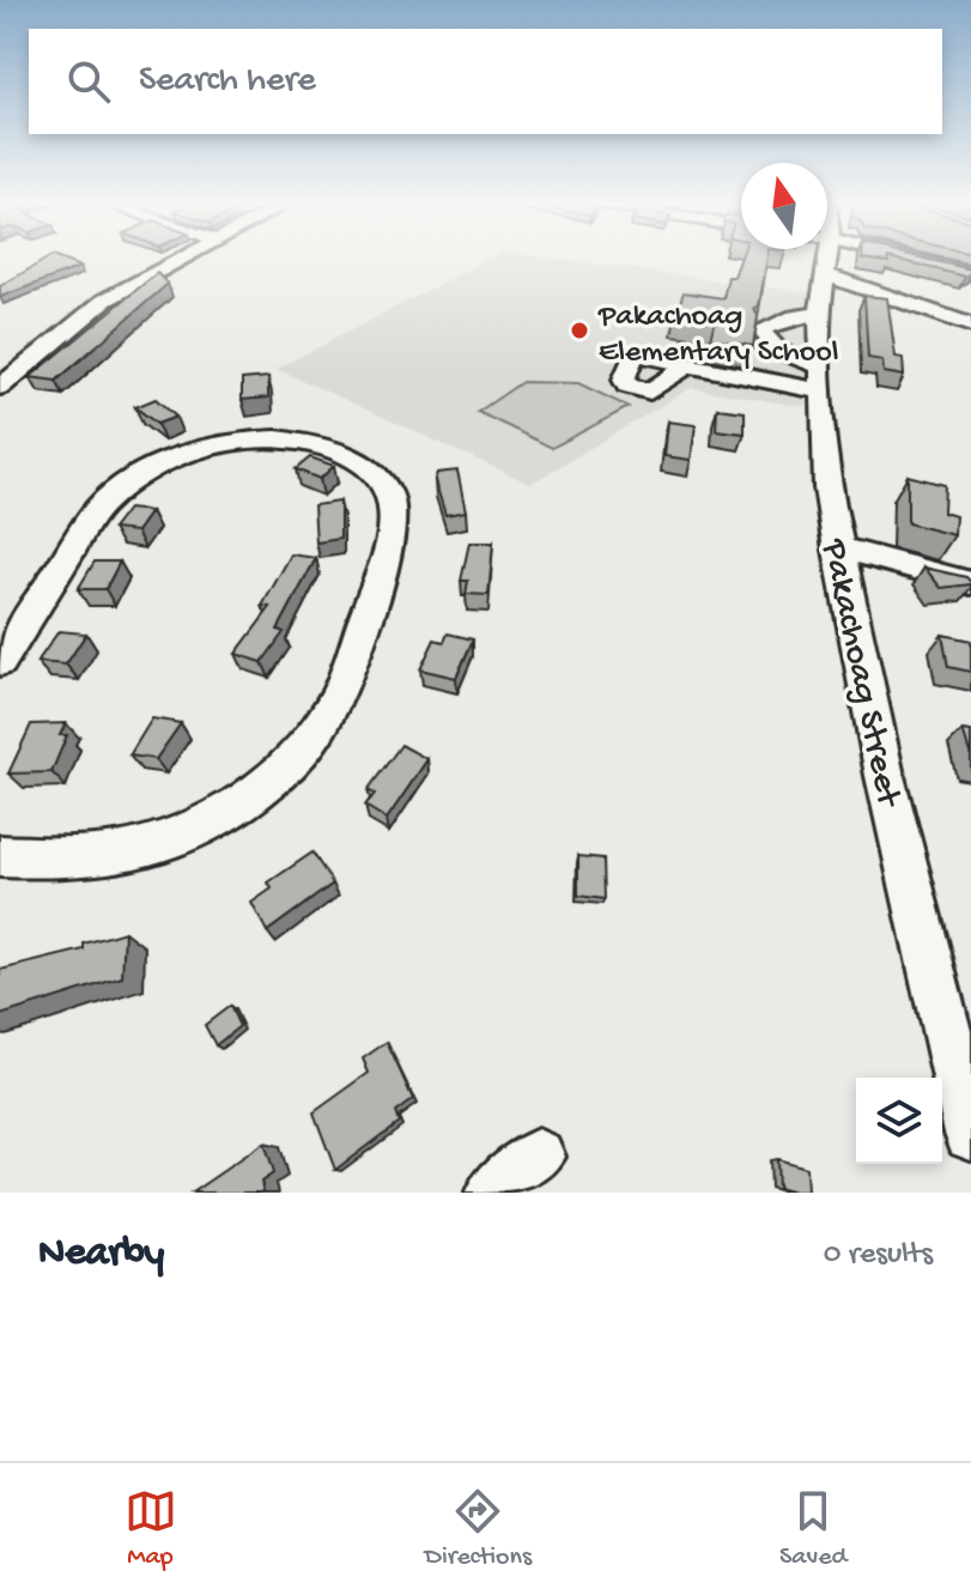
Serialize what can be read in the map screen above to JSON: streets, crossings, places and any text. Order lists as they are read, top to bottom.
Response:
{
  "streets": {
    "street": ["Pakachoag Street"]
  },
  "places": ["Pakachoag Elementary School"],
  "north": "top",
  "page": {
    "search": "Search here",
    "heading": ["Nearby", "0 results"],
    "nav": ["Map", "Directions", "Saved"]
  }
}
